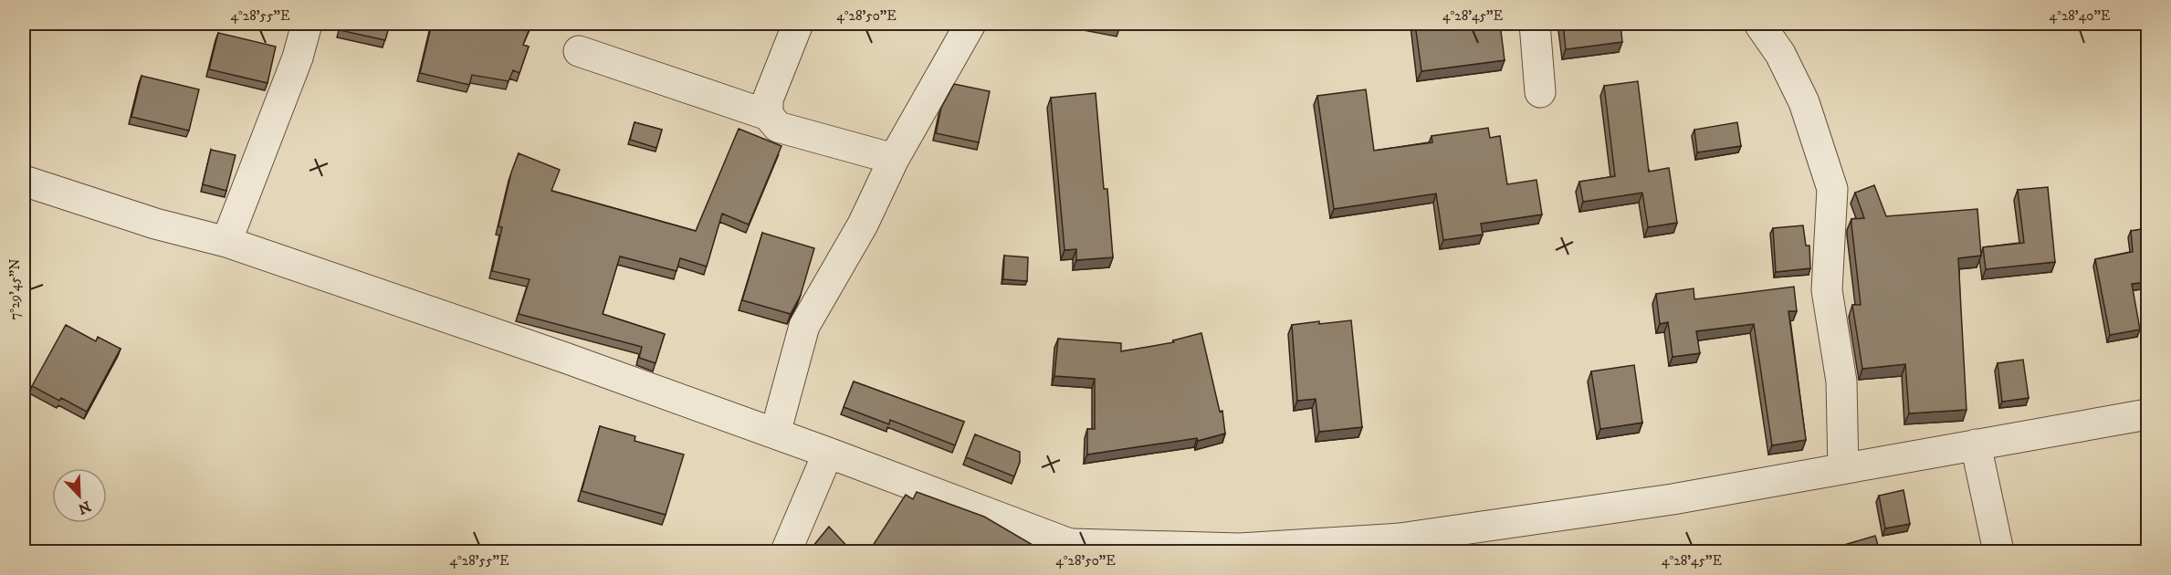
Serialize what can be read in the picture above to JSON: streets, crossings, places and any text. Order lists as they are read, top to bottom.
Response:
{
  "north": "bottom right",
  "coordinates": [
    "4°28'55\"E",
    "4°28'50\"E",
    "4°28'45\"E",
    "4°28'40\"E",
    "7°29'45\"N"
  ]
}
